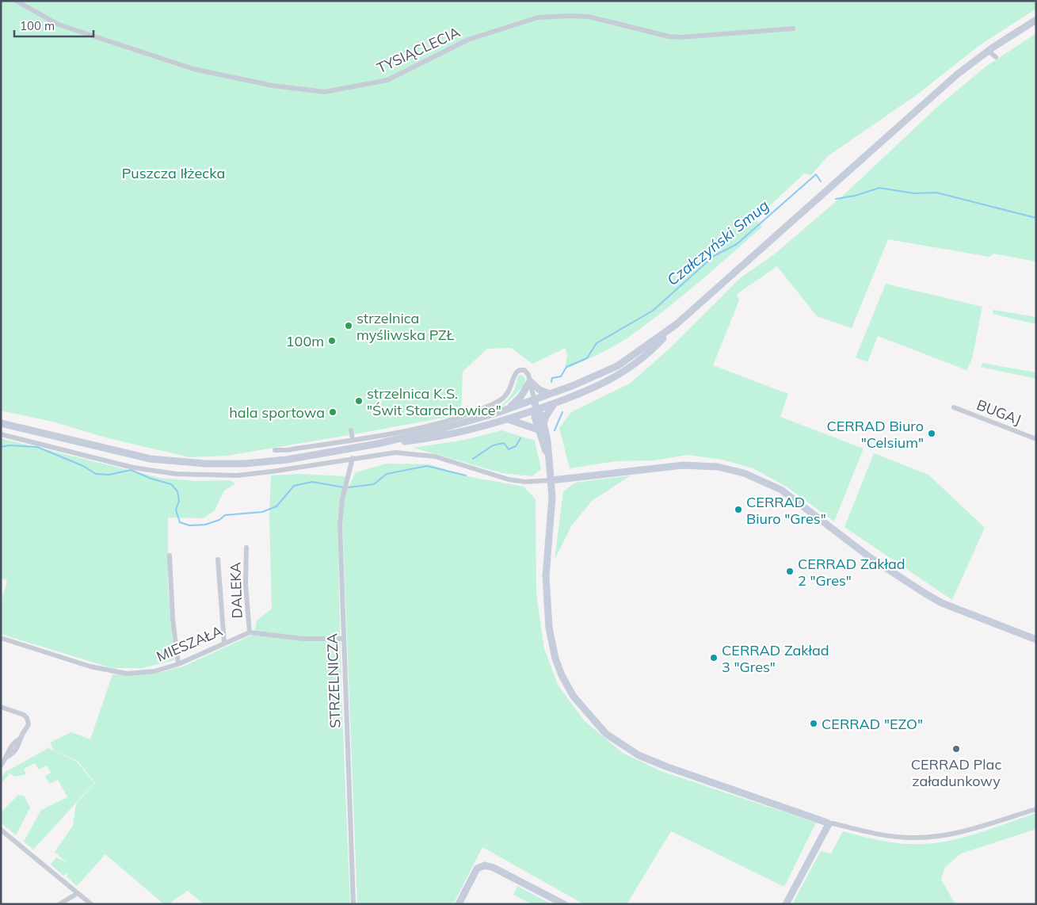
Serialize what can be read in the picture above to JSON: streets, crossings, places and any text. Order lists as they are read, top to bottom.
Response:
{
  "streets": {
    "street": [
      "TYSIĄCLECIA",
      "BUGAJ",
      "DALEKA",
      "MIESZAŁA",
      "STRZELNICZA"
    ]
  },
  "crossings": [
    ["DALEKA", "MIESZAŁA"],
    ["MIESZAŁA", "STRZELNICZA"]
  ],
  "water": ["Czałczyński Smug"],
  "parks": ["Puszcza Iłżecka"],
  "places": [
    "strzelnica myśliwska PZŁ",
    "100m",
    "strzelnica K.S. \"Świt Starachowice\"",
    "hala sportowa",
    "CERRAD Biuro \"Celsium\"",
    "CERRAD Biuro \"Gres\"",
    "CERRAD Zakład 2 \"Gres\"",
    "CERRAD Zakład 3 \"Gres\"",
    "CERRAD \"EZO\"",
    "CERRAD Plac załadunkowy"
  ],
  "scale_bar": "100 m"
}
